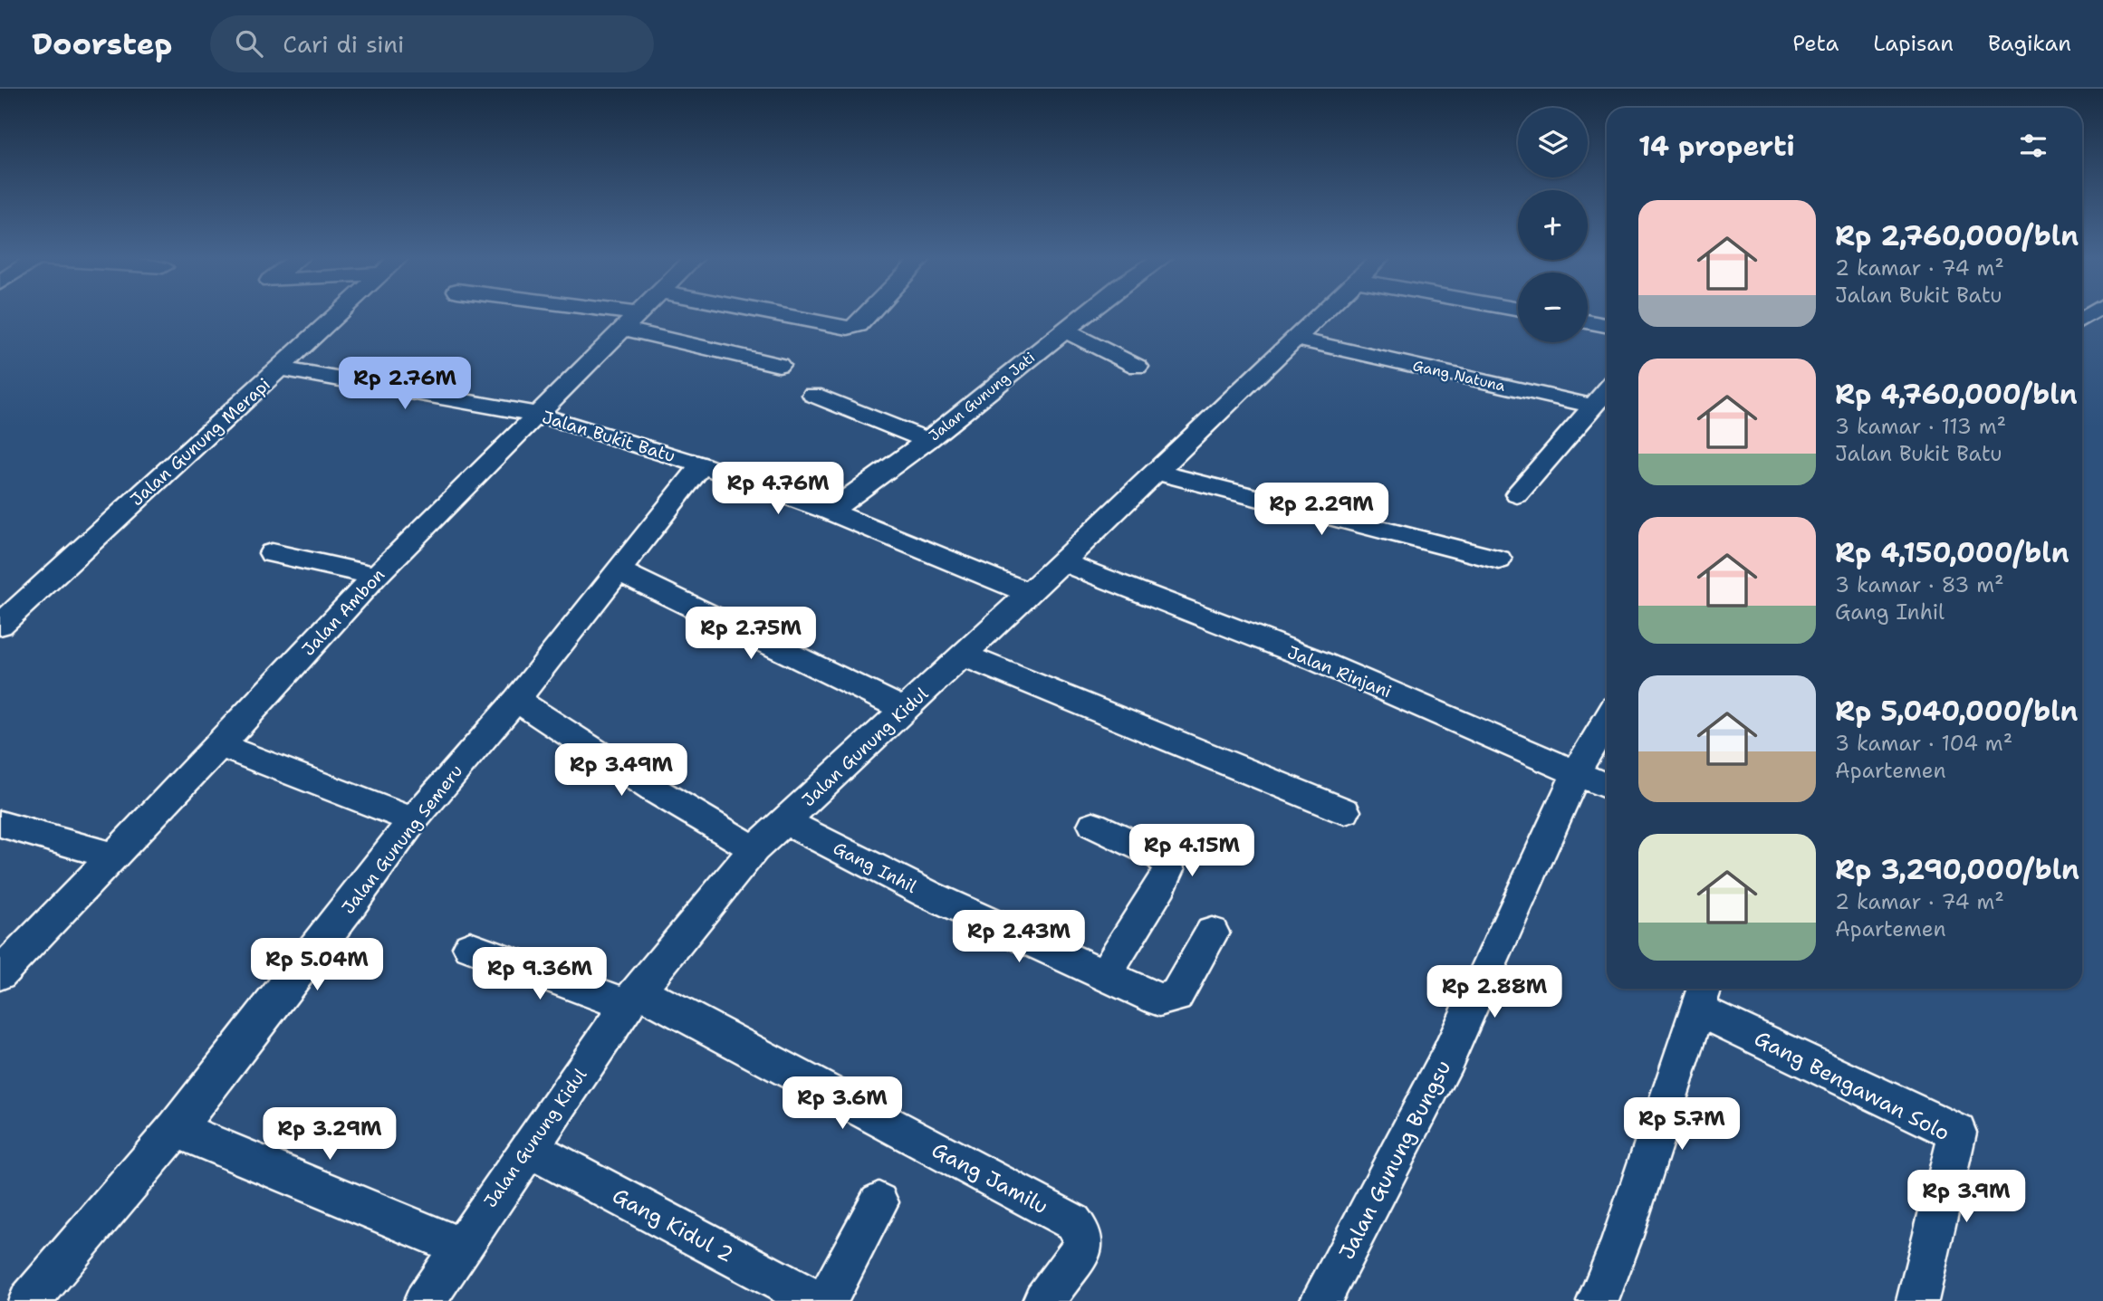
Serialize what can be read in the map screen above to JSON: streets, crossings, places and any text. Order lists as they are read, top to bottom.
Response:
{
  "streets": {
    "street": [
      "Gang Natuna",
      "Jalan Gunung Jati",
      "Jalan Bukit Batu",
      "Jalan Gunung Merapi",
      "Jalan Ambon",
      "Jalan Rinjani",
      "Jalan Gunung Kidul",
      "Jalan Gunung Semeru",
      "Gang Inhil",
      "Gang Bengawan Solo",
      "Jalan Gunung Bungsu",
      "Gang Jamilu",
      "Gang Kidul 2"
    ]
  },
  "crossings": [
    ["Gang Natuna", "Jalan Gunung Kidul"],
    ["Jalan Gunung Jati", "Jalan Bukit Batu"],
    ["Jalan Bukit Batu", "Jalan Gunung Merapi"],
    ["Jalan Bukit Batu", "Jalan Ambon"],
    ["Jalan Bukit Batu", "Jalan Gunung Kidul"],
    ["Jalan Bukit Batu", "Jalan Gunung Semeru"],
    ["Jalan Rinjani", "Jalan Gunung Kidul"],
    ["Jalan Rinjani", "Jalan Gunung Bungsu"],
    ["Jalan Gunung Kidul", "Gang Inhil"],
    ["Jalan Gunung Kidul", "Gang Jamilu"],
    ["Jalan Gunung Kidul", "Gang Kidul 2"]
  ],
  "page": {
    "header": "Doorstep",
    "search": "Cari di sini",
    "nav": ["Peta", "Lapisan", "Bagikan"],
    "map_buttons": ["+", "−"],
    "heading": "14 properti",
    "list": [
      {
        "name": "Rp 2,760,000/bln",
        "note": "2 kamar · 74 m² · Jalan Bukit Batu"
      },
      {
        "name": "Rp 4,760,000/bln",
        "note": "3 kamar · 113 m² · Jalan Bukit Batu"
      },
      {
        "name": "Rp 4,150,000/bln",
        "note": "3 kamar · 83 m² · Gang Inhil"
      },
      {
        "name": "Rp 5,040,000/bln",
        "note": "3 kamar · 104 m² · Apartemen"
      },
      {
        "name": "Rp 3,290,000/bln",
        "note": "2 kamar · 74 m² · Apartemen"
      }
    ],
    "price": [
      "Rp 2.76M",
      "Rp 4.76M",
      "Rp 2.29M",
      "Rp 2.75M",
      "Rp 3.49M",
      "Rp 4.15M",
      "Rp 2.43M",
      "Rp 5.04M",
      "Rp 9.36M",
      "Rp 2.88M",
      "Rp 3.6M",
      "Rp 5.7M",
      "Rp 3.29M",
      "Rp 3.9M"
    ]
  }
}
